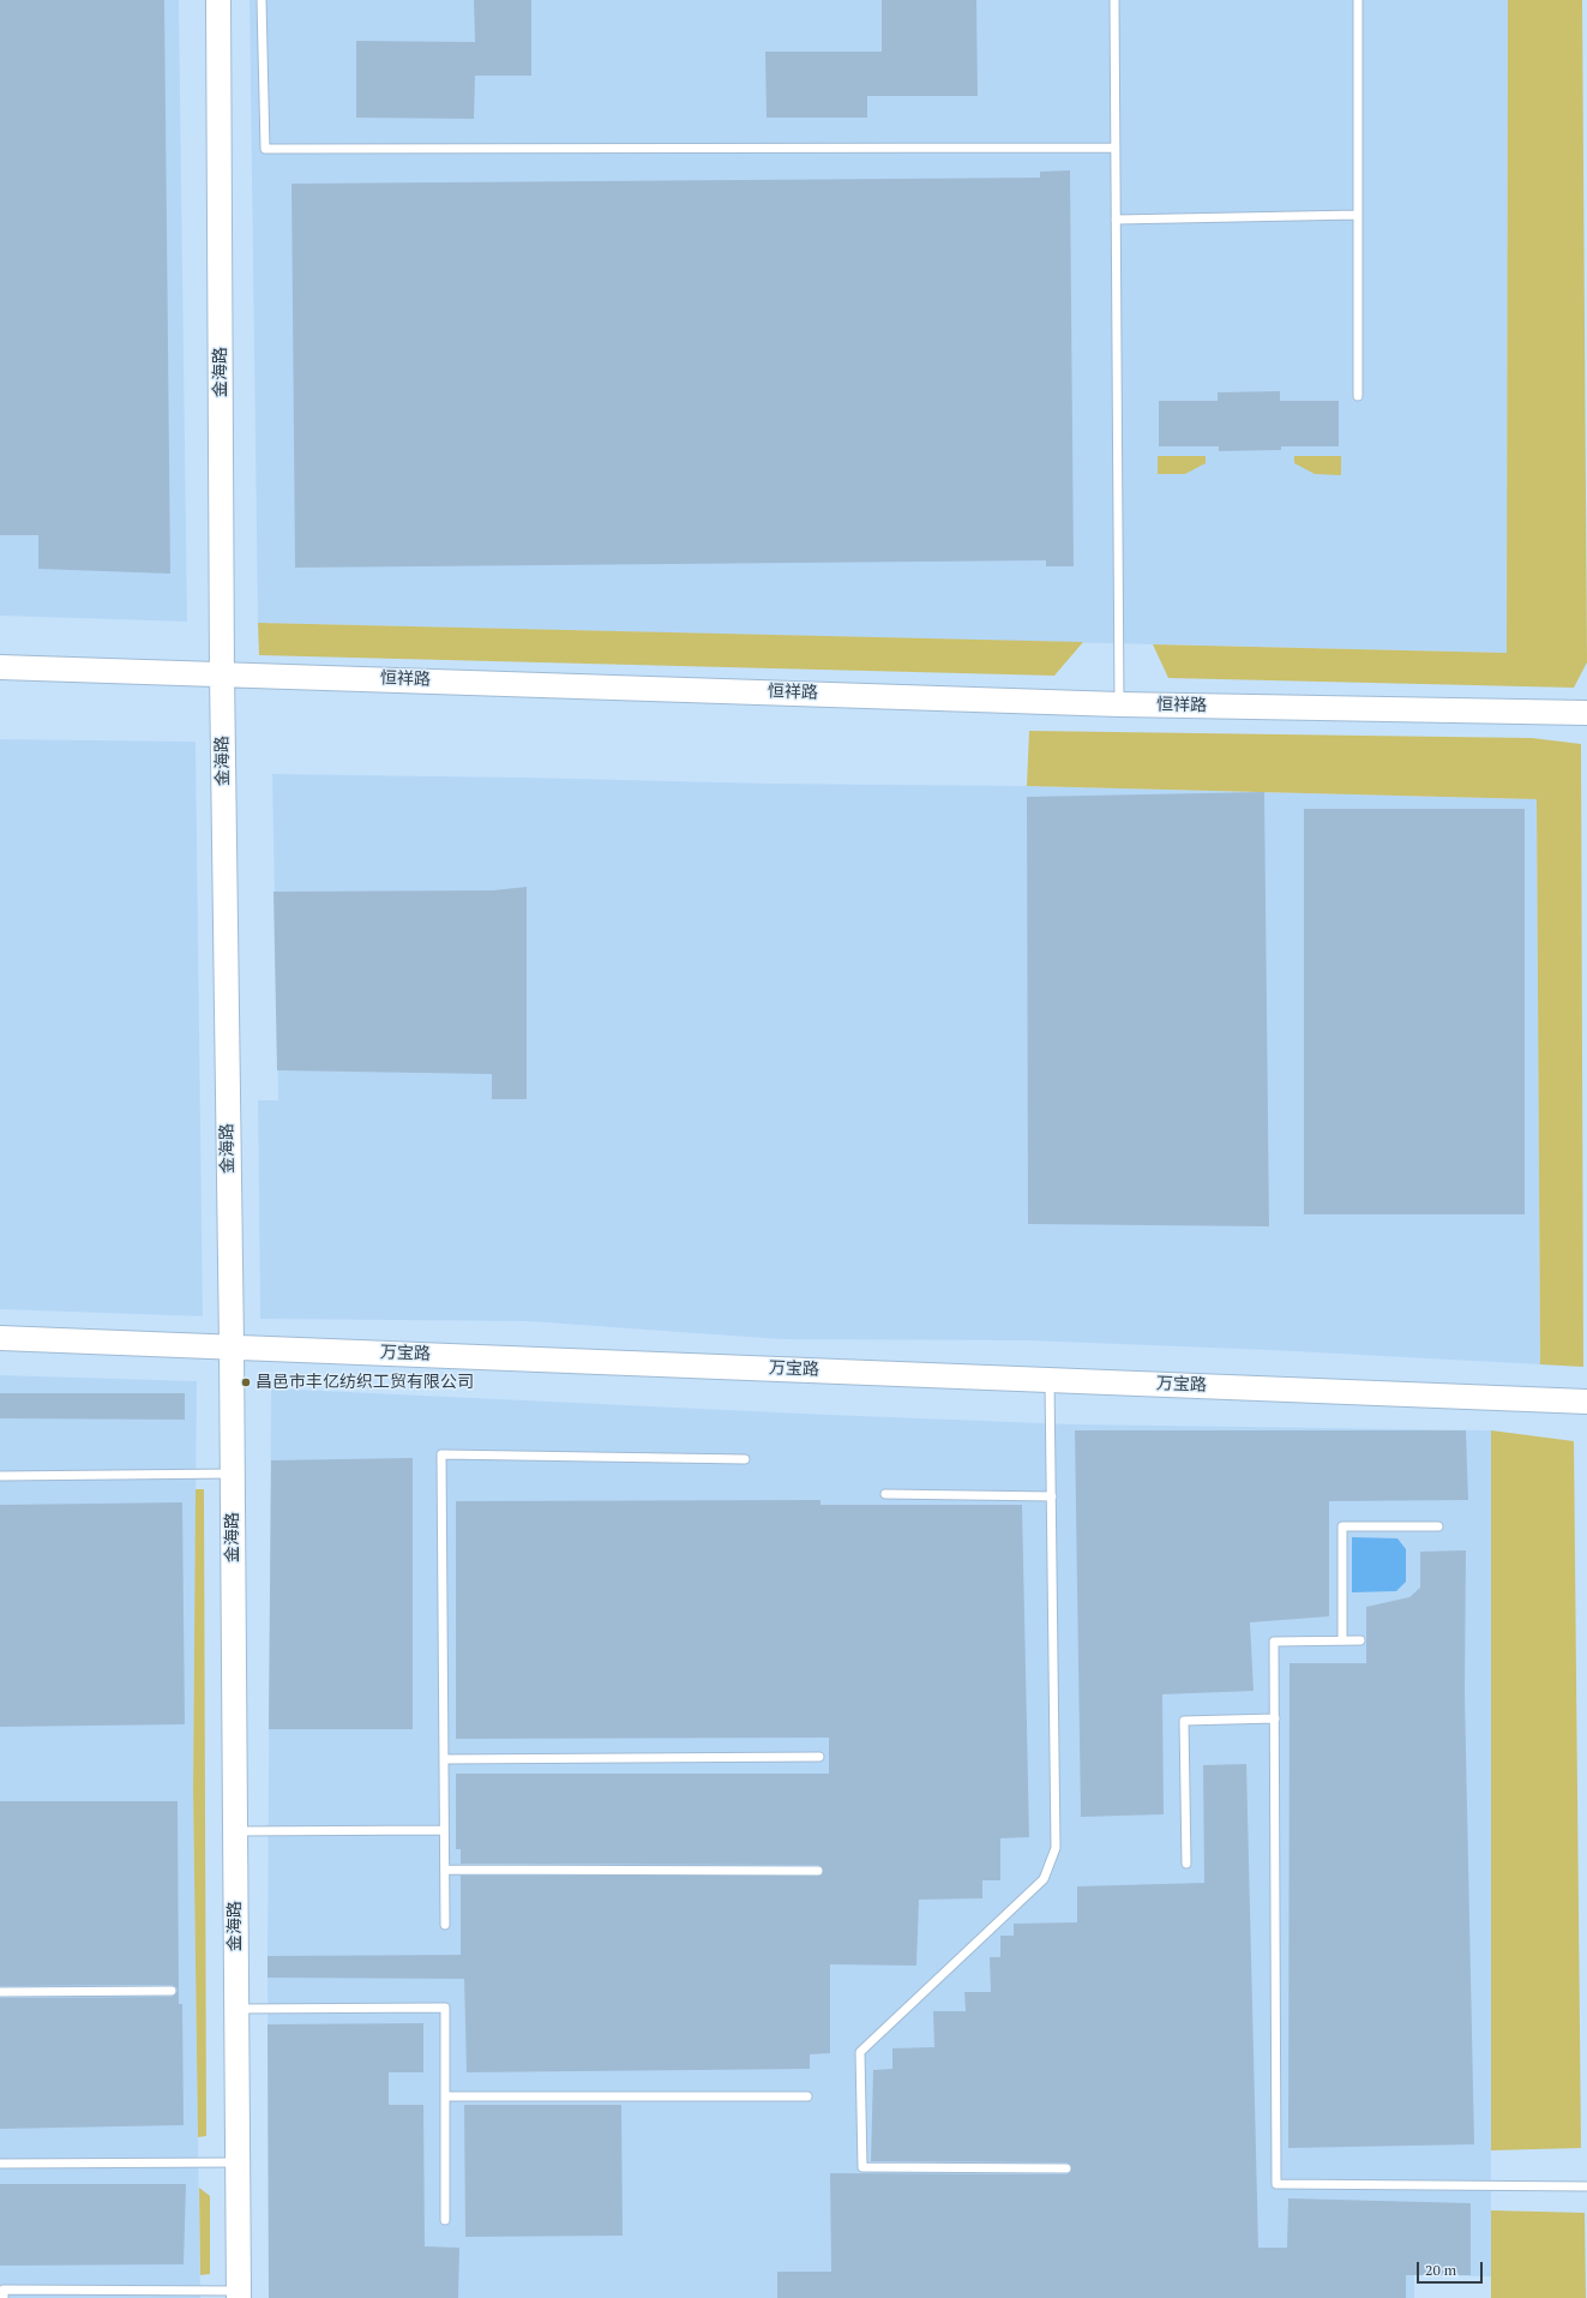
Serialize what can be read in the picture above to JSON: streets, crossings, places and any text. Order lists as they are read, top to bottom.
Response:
{
  "streets": {
    "street": ["金海路", "恒祥路", "万宝路"]
  },
  "crossings": [
    ["金海路", "恒祥路"],
    ["金海路", "万宝路"]
  ],
  "places": ["昌邑市丰亿纺织工贸有限公司"],
  "scale_bar": "20 m"
}
